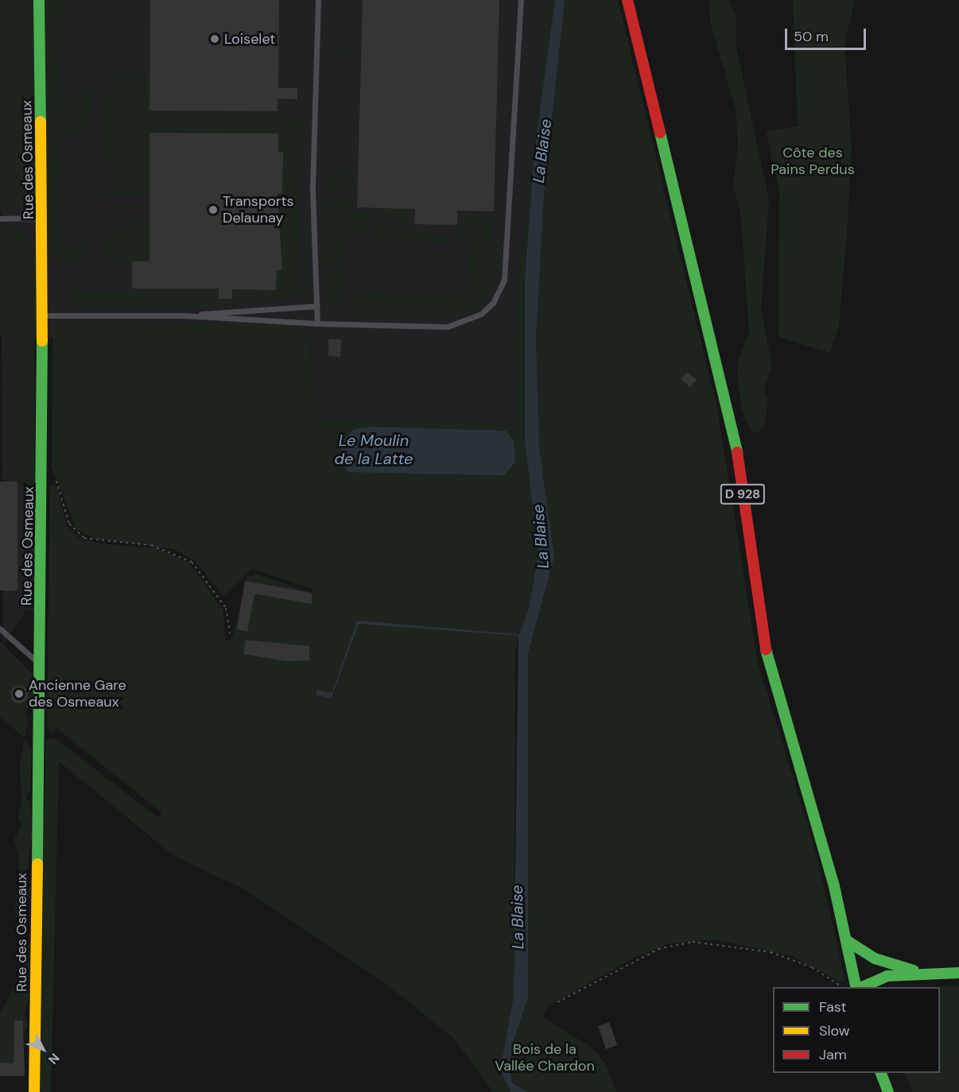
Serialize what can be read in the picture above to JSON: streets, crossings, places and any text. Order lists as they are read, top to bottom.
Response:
{
  "streets": {
    "main road": ["Rue des Osmeaux", "D 928"]
  },
  "water": ["La Blaise", "Le Moulin de la Latte"],
  "parks": ["Côte des Pains Perdus", "Bois de la Vallée Chardon"],
  "places": ["Loiselet", "Transports Delaunay", "Ancienne Gare des Osmeaux"],
  "legend": ["Fast", "Slow", "Jam"],
  "scale_bar": "50 m",
  "north": "bottom right"
}
